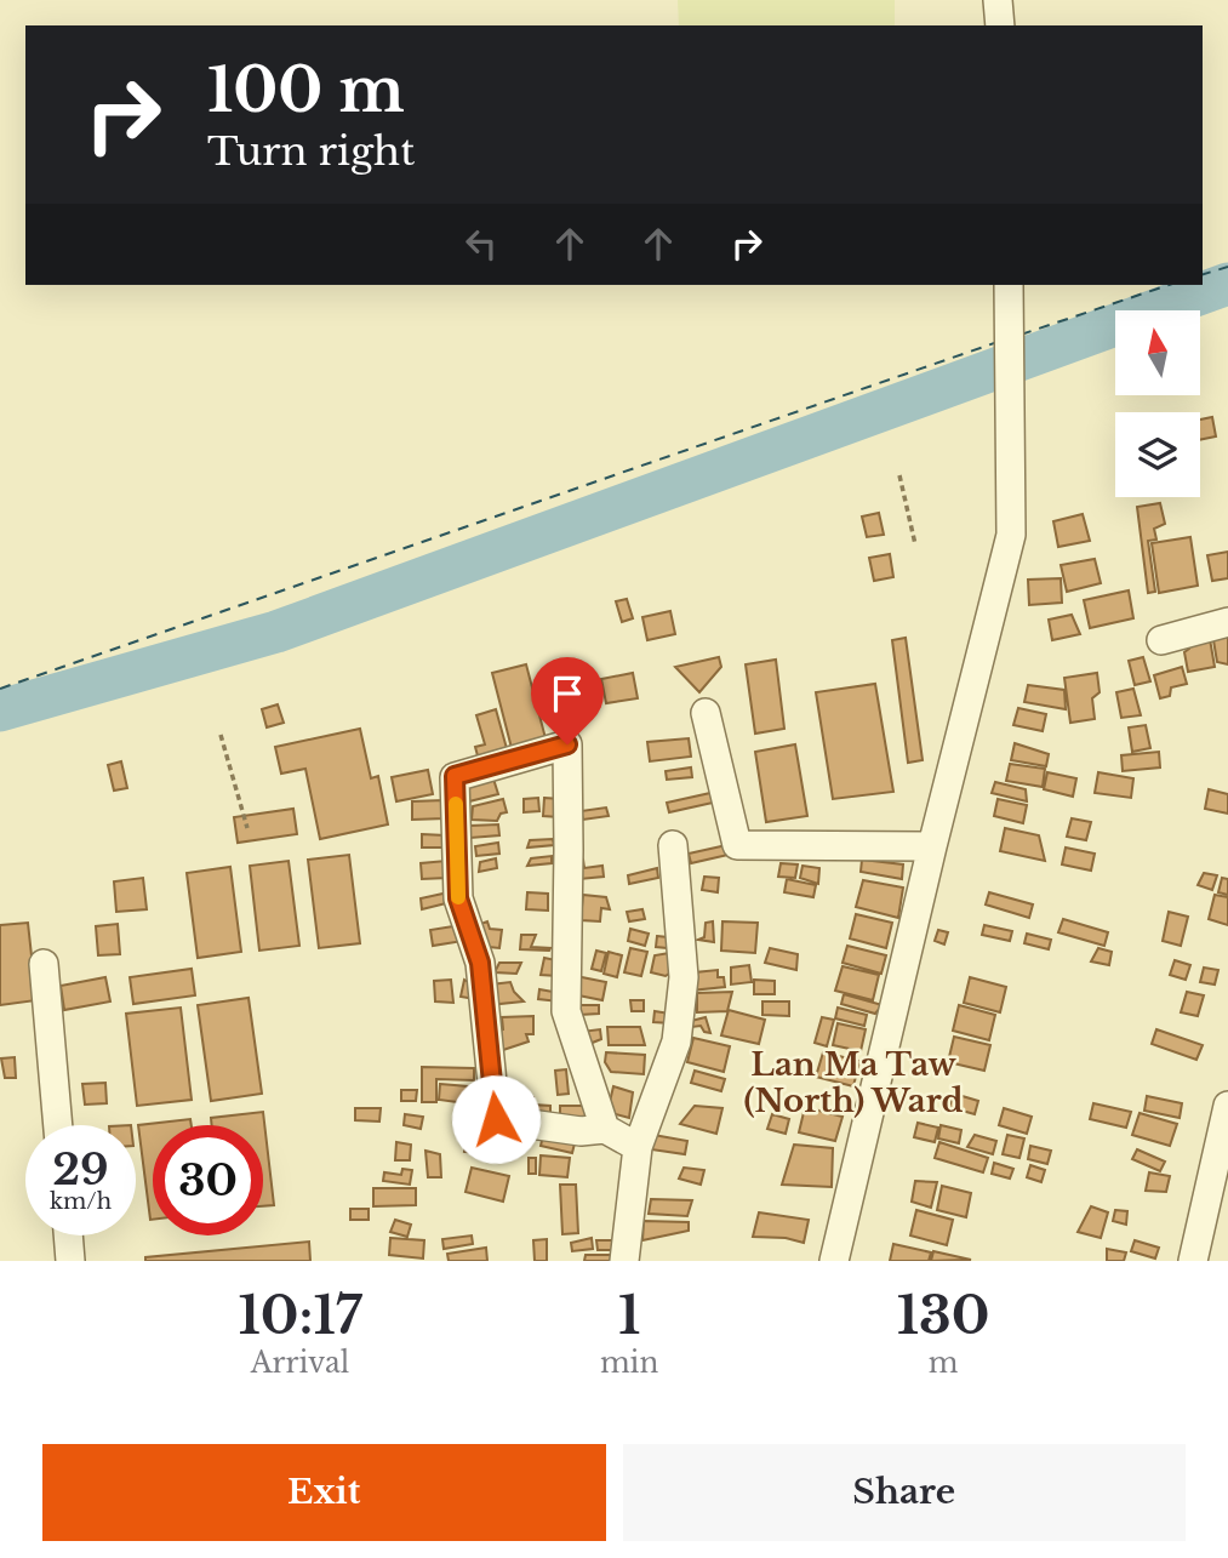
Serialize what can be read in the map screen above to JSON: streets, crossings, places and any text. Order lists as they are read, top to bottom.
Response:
{
  "districts": ["Lan Ma Taw (North) Ward"],
  "north": "top",
  "page": {
    "turn": ["100 m", "Turn right"],
    "speed": "29 km/h",
    "limit": "30",
    "eta": [
      "10:17",
      "Arrival",
      "1",
      "min",
      "130",
      "m"
    ],
    "buttons": ["Exit", "Share"]
  }
}
